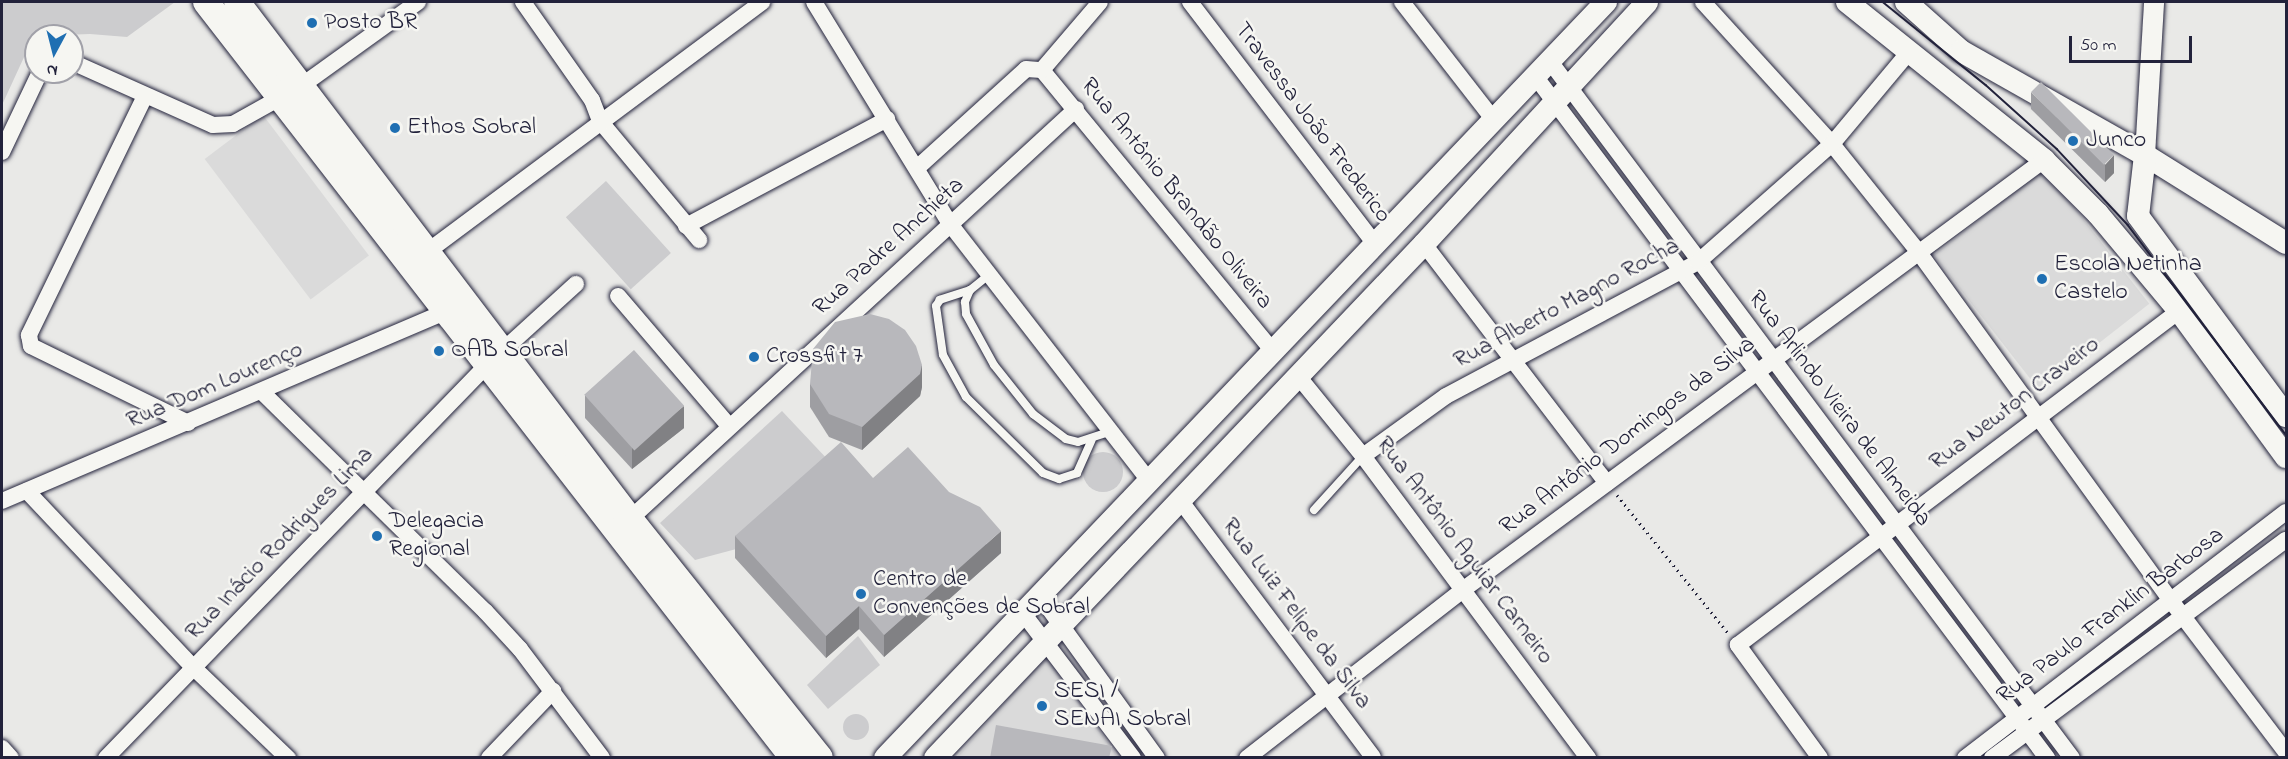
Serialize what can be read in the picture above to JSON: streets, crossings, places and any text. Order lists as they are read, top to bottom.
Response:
{
  "streets": {
    "street": [
      "Travessa João Frederico",
      "Rua Antônio Brandão Oliveira",
      "Rua Padre Anchieta",
      "Rua Alberto Magno Rocha",
      "Rua Dom Lourenço",
      "Rua Newton Craveiro",
      "Rua Arlindo Vieira de Almeida",
      "Rua Antônio Domingos da Silva",
      "Rua Inácio Rodrigues Lima",
      "Rua Antônio Aguiar Carneiro",
      "Rua Luiz Felipe da Silva",
      "Rua Paulo Franklin Barbosa"
    ]
  },
  "crossings": [
    ["Rua Antônio Brandão Oliveira", "Rua Padre Anchieta"],
    ["Rua Alberto Magno Rocha", "Rua Arlindo Vieira de Almeida"],
    ["Rua Alberto Magno Rocha", "Rua Antônio Aguiar Carneiro"],
    ["Rua Newton Craveiro", "Rua Arlindo Vieira de Almeida"],
    ["Rua Arlindo Vieira de Almeida", "Rua Antônio Domingos da Silva"],
    ["Rua Arlindo Vieira de Almeida", "Rua Paulo Franklin Barbosa"],
    ["Rua Antônio Domingos da Silva", "Rua Antônio Aguiar Carneiro"],
    ["Rua Antônio Domingos da Silva", "Rua Luiz Felipe da Silva"]
  ],
  "places": [
    "Posto BR",
    "Ethos Sobral",
    "Junco",
    "Escola Netinha Castelo",
    "OAB Sobral",
    "Crossfit 7",
    "Delegacia Regional",
    "Centro de Convenções de Sobral",
    "SESI / SENAI Sobral"
  ],
  "scale_bar": "50 m",
  "north": "bottom"
}
